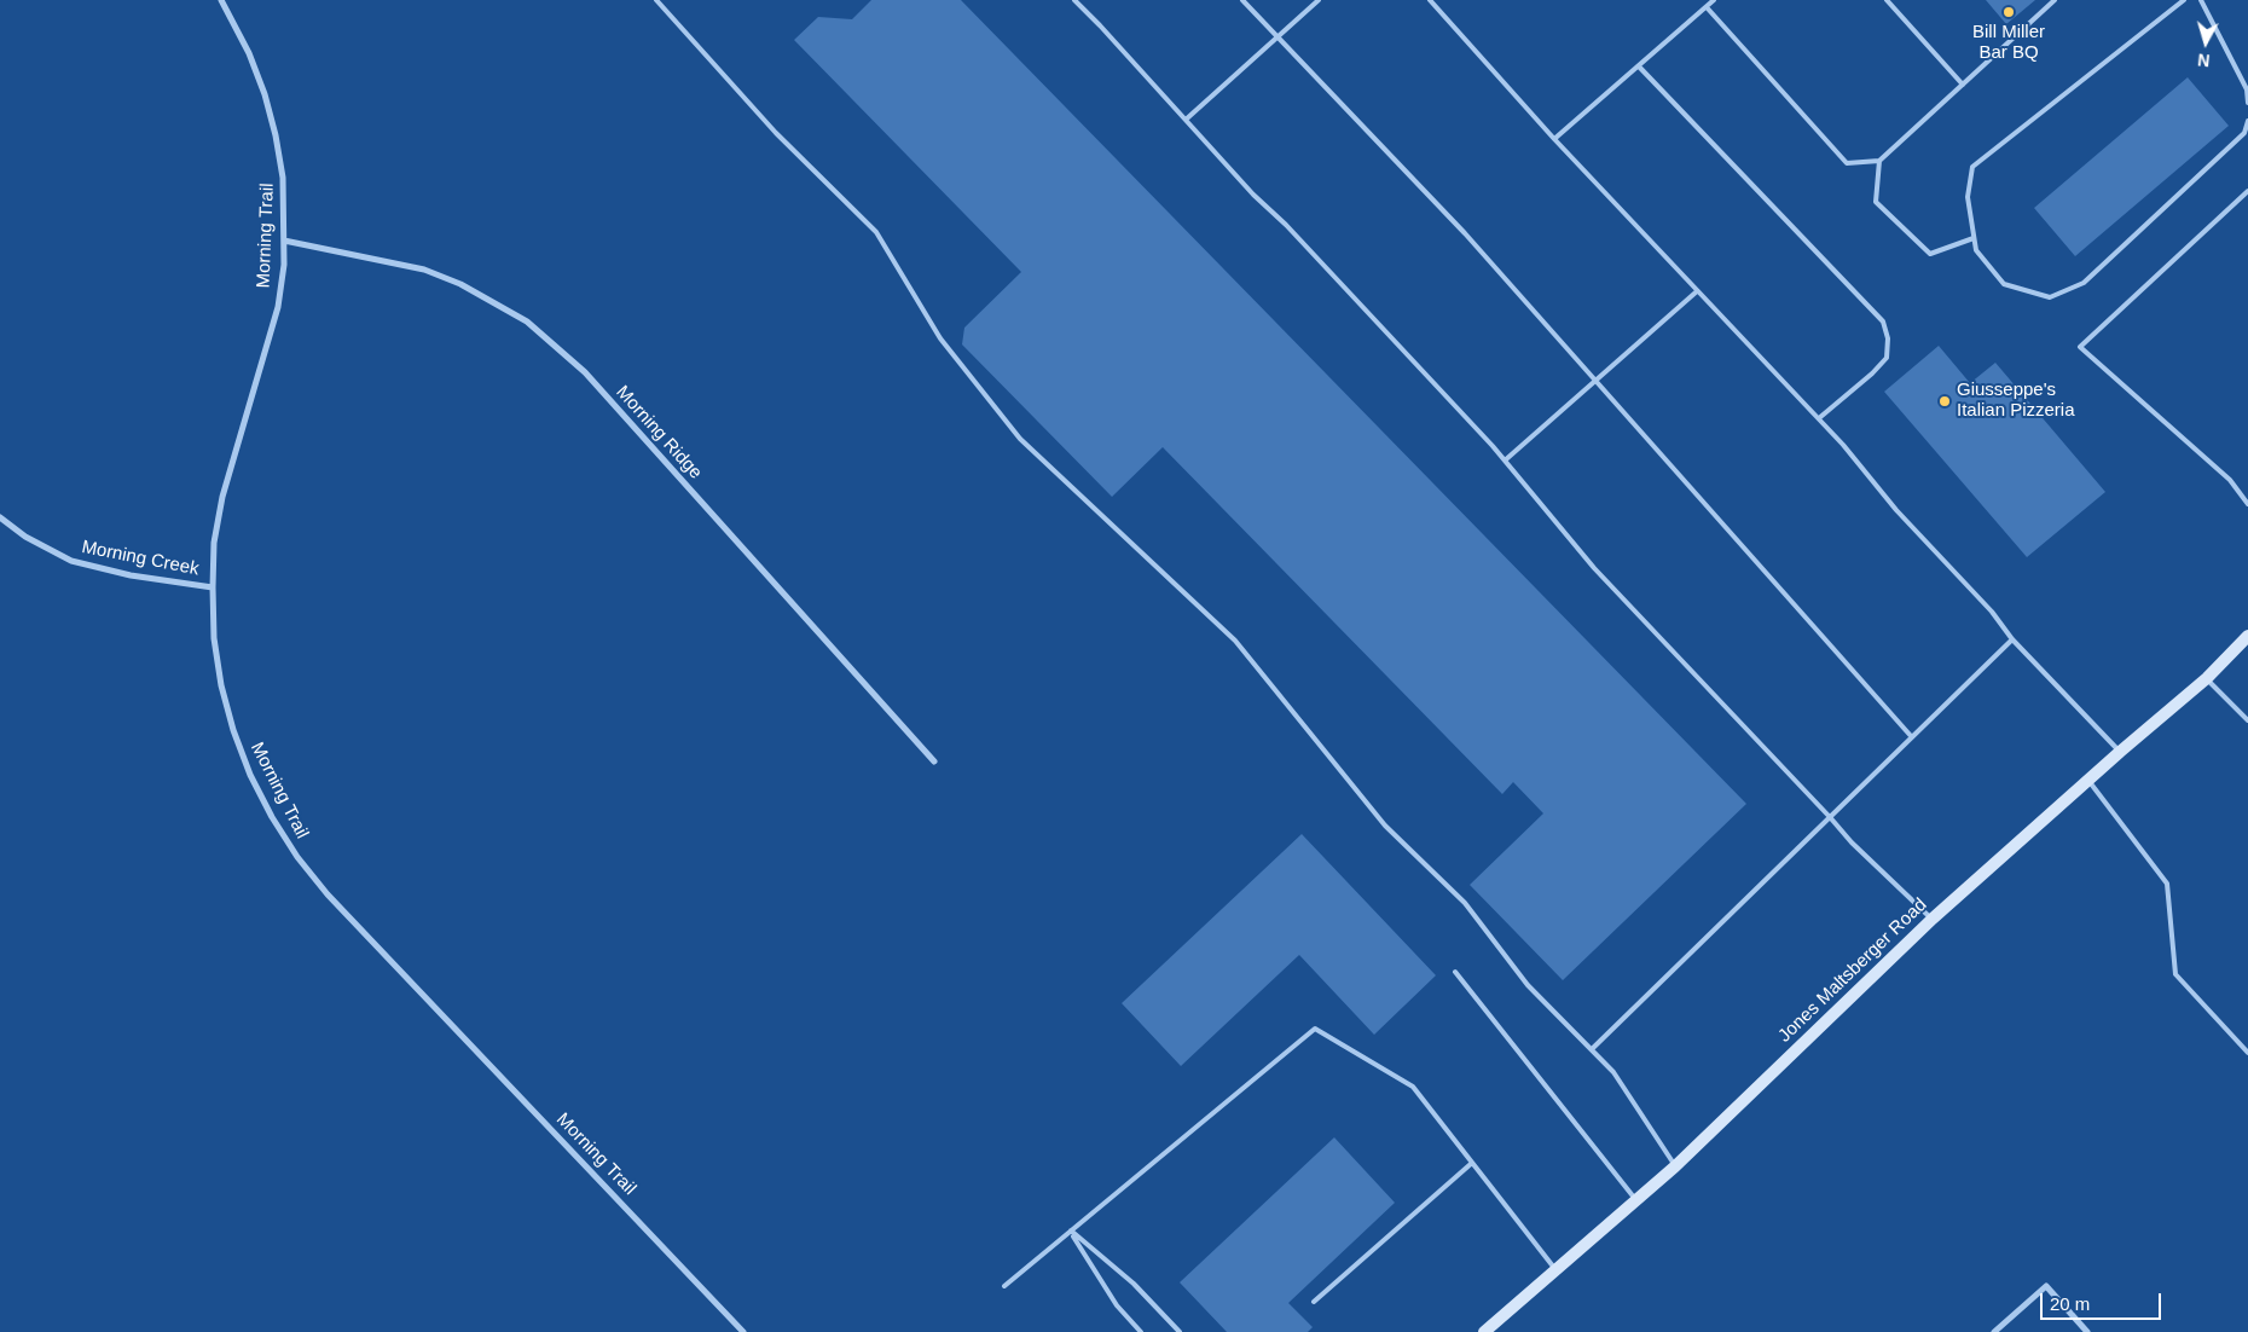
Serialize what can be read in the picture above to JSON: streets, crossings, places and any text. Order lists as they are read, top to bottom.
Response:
{
  "streets": {
    "main road": ["Jones Maltsberger Road"],
    "street": ["Morning Trail", "Morning Ridge", "Morning Creek"]
  },
  "crossings": [
    ["Morning Trail", "Morning Ridge"],
    ["Morning Trail", "Morning Creek"]
  ],
  "places": ["Bill Miller Bar BQ", "Giusseppe's Italian Pizzeria"],
  "scale_bar": "20 m",
  "north": "bottom"
}
